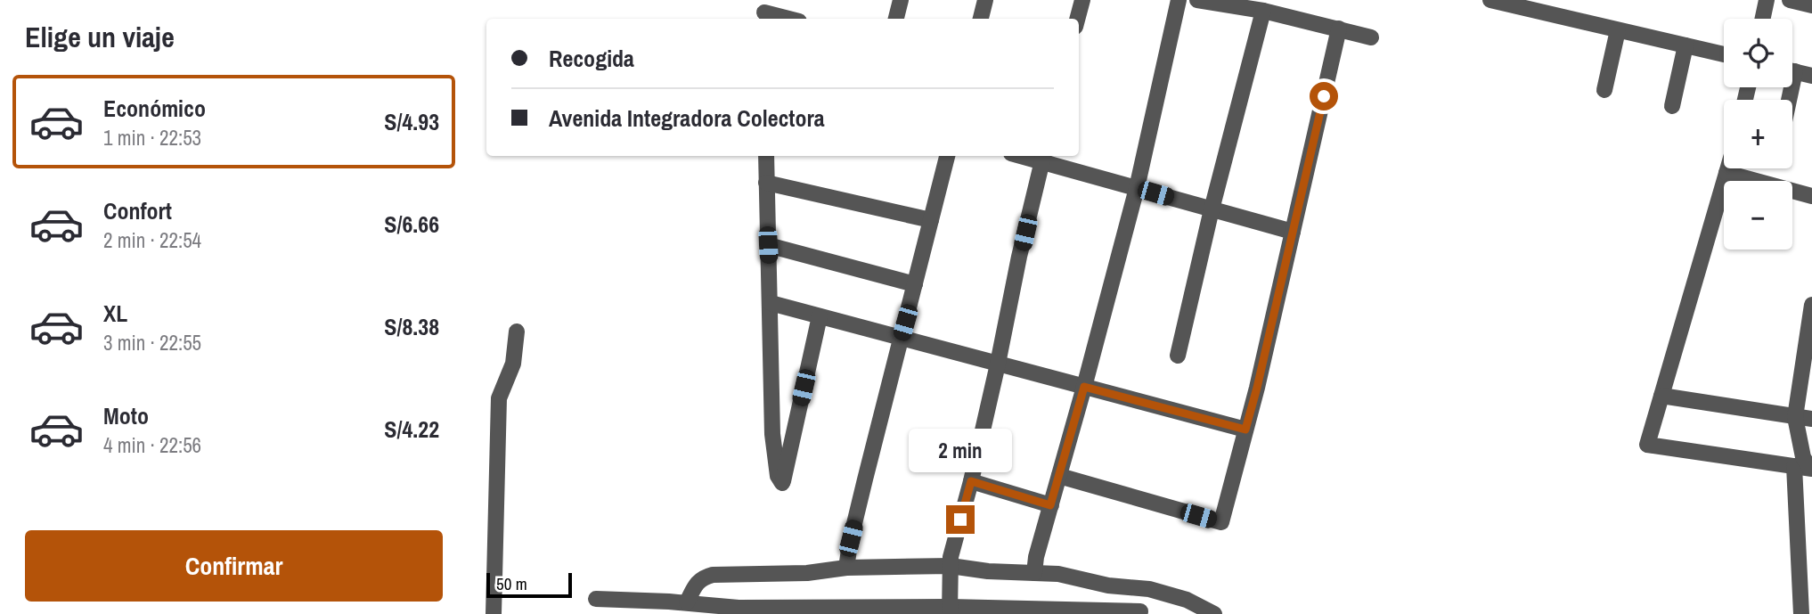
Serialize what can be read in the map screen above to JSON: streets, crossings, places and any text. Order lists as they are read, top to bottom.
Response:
{
  "scale_bar": "50 m",
  "page": {
    "heading": "Elige un viaje",
    "map_buttons": ["+", "−"],
    "banner": ["Recogida", "Avenida Integradora Colectora"],
    "list": [
      {
        "name": "Económico",
        "note": "1 min · 22:53",
        "value": "S/4.93"
      },
      {
        "name": "Confort",
        "note": "2 min · 22:54",
        "value": "S/6.66"
      },
      {
        "name": "XL",
        "note": "3 min · 22:55",
        "value": "S/8.38"
      },
      {
        "name": "Moto",
        "note": "4 min · 22:56",
        "value": "S/4.22"
      }
    ],
    "bubble": "2 min",
    "buttons": "Confirmar",
    "scale": "50 m"
  }
}
